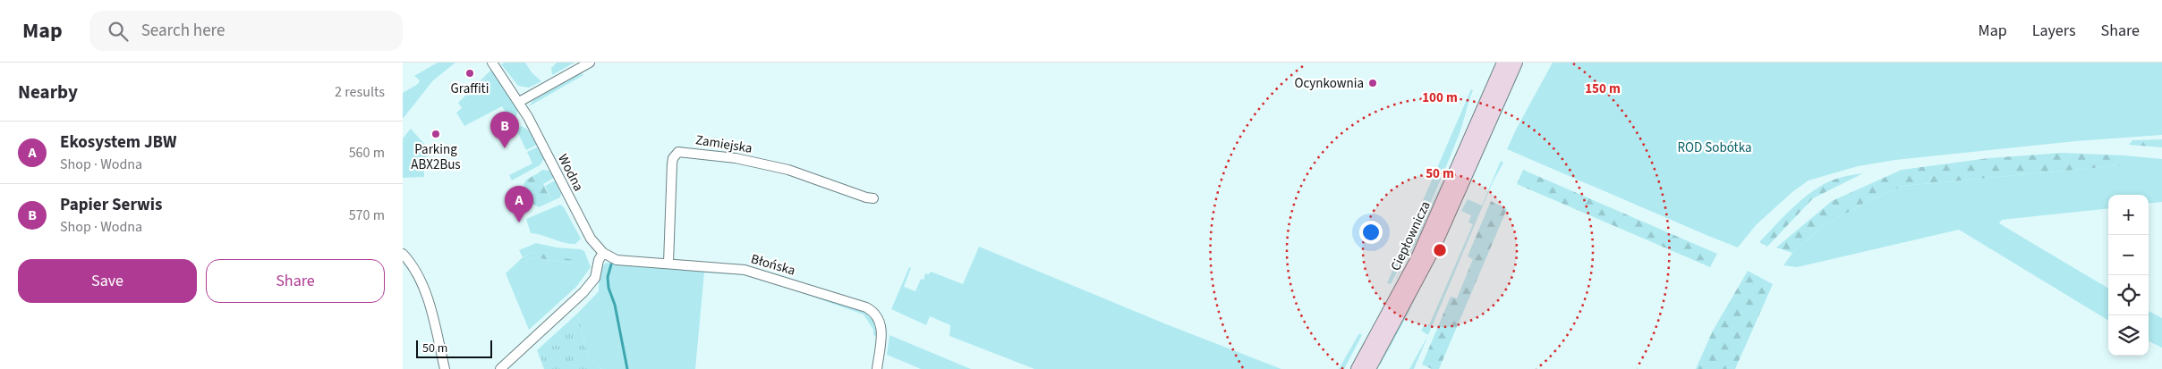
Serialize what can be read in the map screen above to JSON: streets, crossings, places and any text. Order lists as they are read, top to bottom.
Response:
{
  "streets": {
    "main road": ["Ciepłownicza"],
    "street": ["Zamiejska", "Wodna", "Błońska"]
  },
  "crossings": [
    ["Zamiejska", "Błońska"],
    ["Wodna", "Błońska"]
  ],
  "parks": ["ROD Sobótka"],
  "places": ["Graffiti", "Ocynkownia", "Parking ABX2Bus"],
  "scale_bar": "50 m",
  "page": {
    "header": "Map",
    "search": "Search here",
    "nav": ["Map", "Layers", "Share"],
    "heading": ["Nearby", "2 results"],
    "pins": ["B", "A"],
    "list": [
      {
        "mark": "A",
        "name": "Ekosystem JBW",
        "note": "Shop · Wodna",
        "value": "560 m"
      },
      {
        "mark": "B",
        "name": "Papier Serwis",
        "note": "Shop · Wodna",
        "value": "570 m"
      }
    ],
    "map_buttons": ["+", "−"],
    "buttons": ["Save", "Share"],
    "scale": "50 m"
  },
  "rings": ["150 m", "100 m", "50 m"]
}
